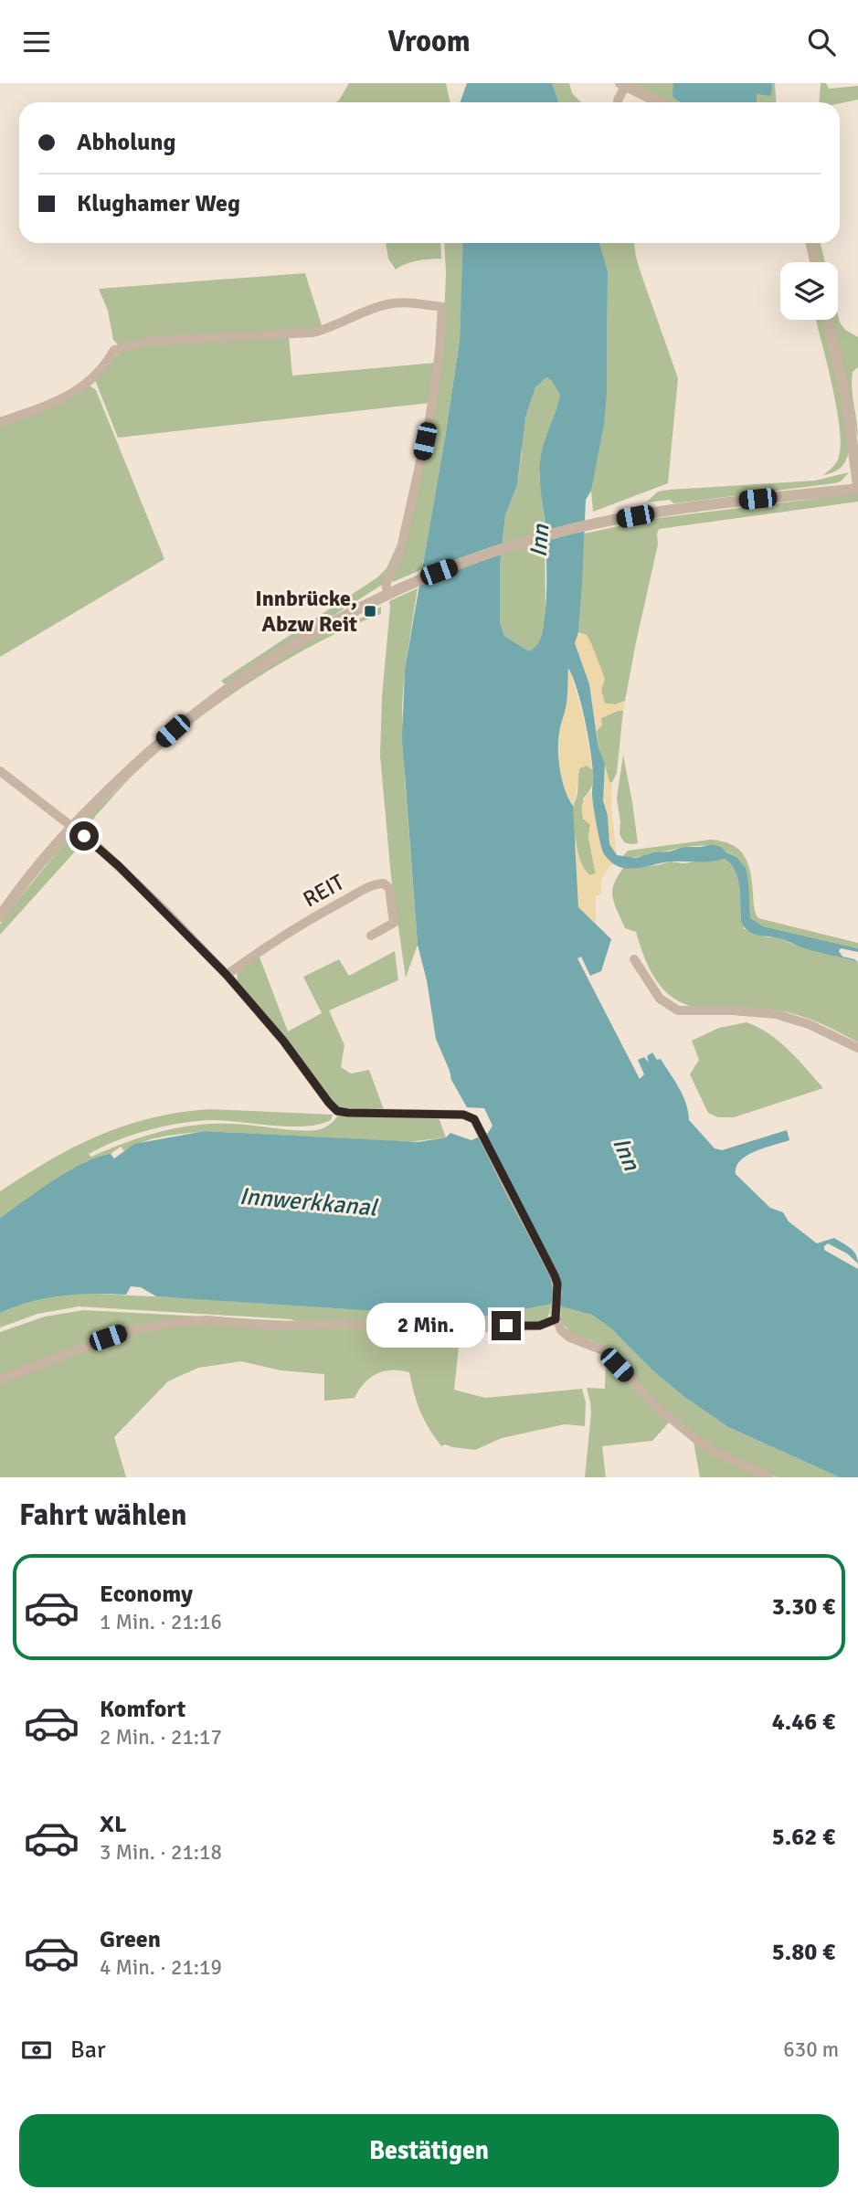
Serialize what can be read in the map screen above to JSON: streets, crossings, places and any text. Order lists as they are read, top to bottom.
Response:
{
  "streets": {
    "street": ["REIT"]
  },
  "water": ["Inn", "Innwerkkanal"],
  "places": {
    "transit": ["Innbrücke, Abzw Reit"]
  },
  "page": {
    "header": "Vroom",
    "banner": ["Abholung", "Klughamer Weg"],
    "bubble": "2 Min.",
    "heading": "Fahrt wählen",
    "list": [
      {
        "name": "Economy",
        "note": "1 Min. · 21:16",
        "value": "3.30 €"
      },
      {
        "name": "Komfort",
        "note": "2 Min. · 21:17",
        "value": "4.46 €"
      },
      {
        "name": "XL",
        "note": "3 Min. · 21:18",
        "value": "5.62 €"
      },
      {
        "name": "Green",
        "note": "4 Min. · 21:19",
        "value": "5.80 €"
      }
    ],
    "pay": ["Bar", "630 m"],
    "buttons": "Bestätigen"
  }
}
